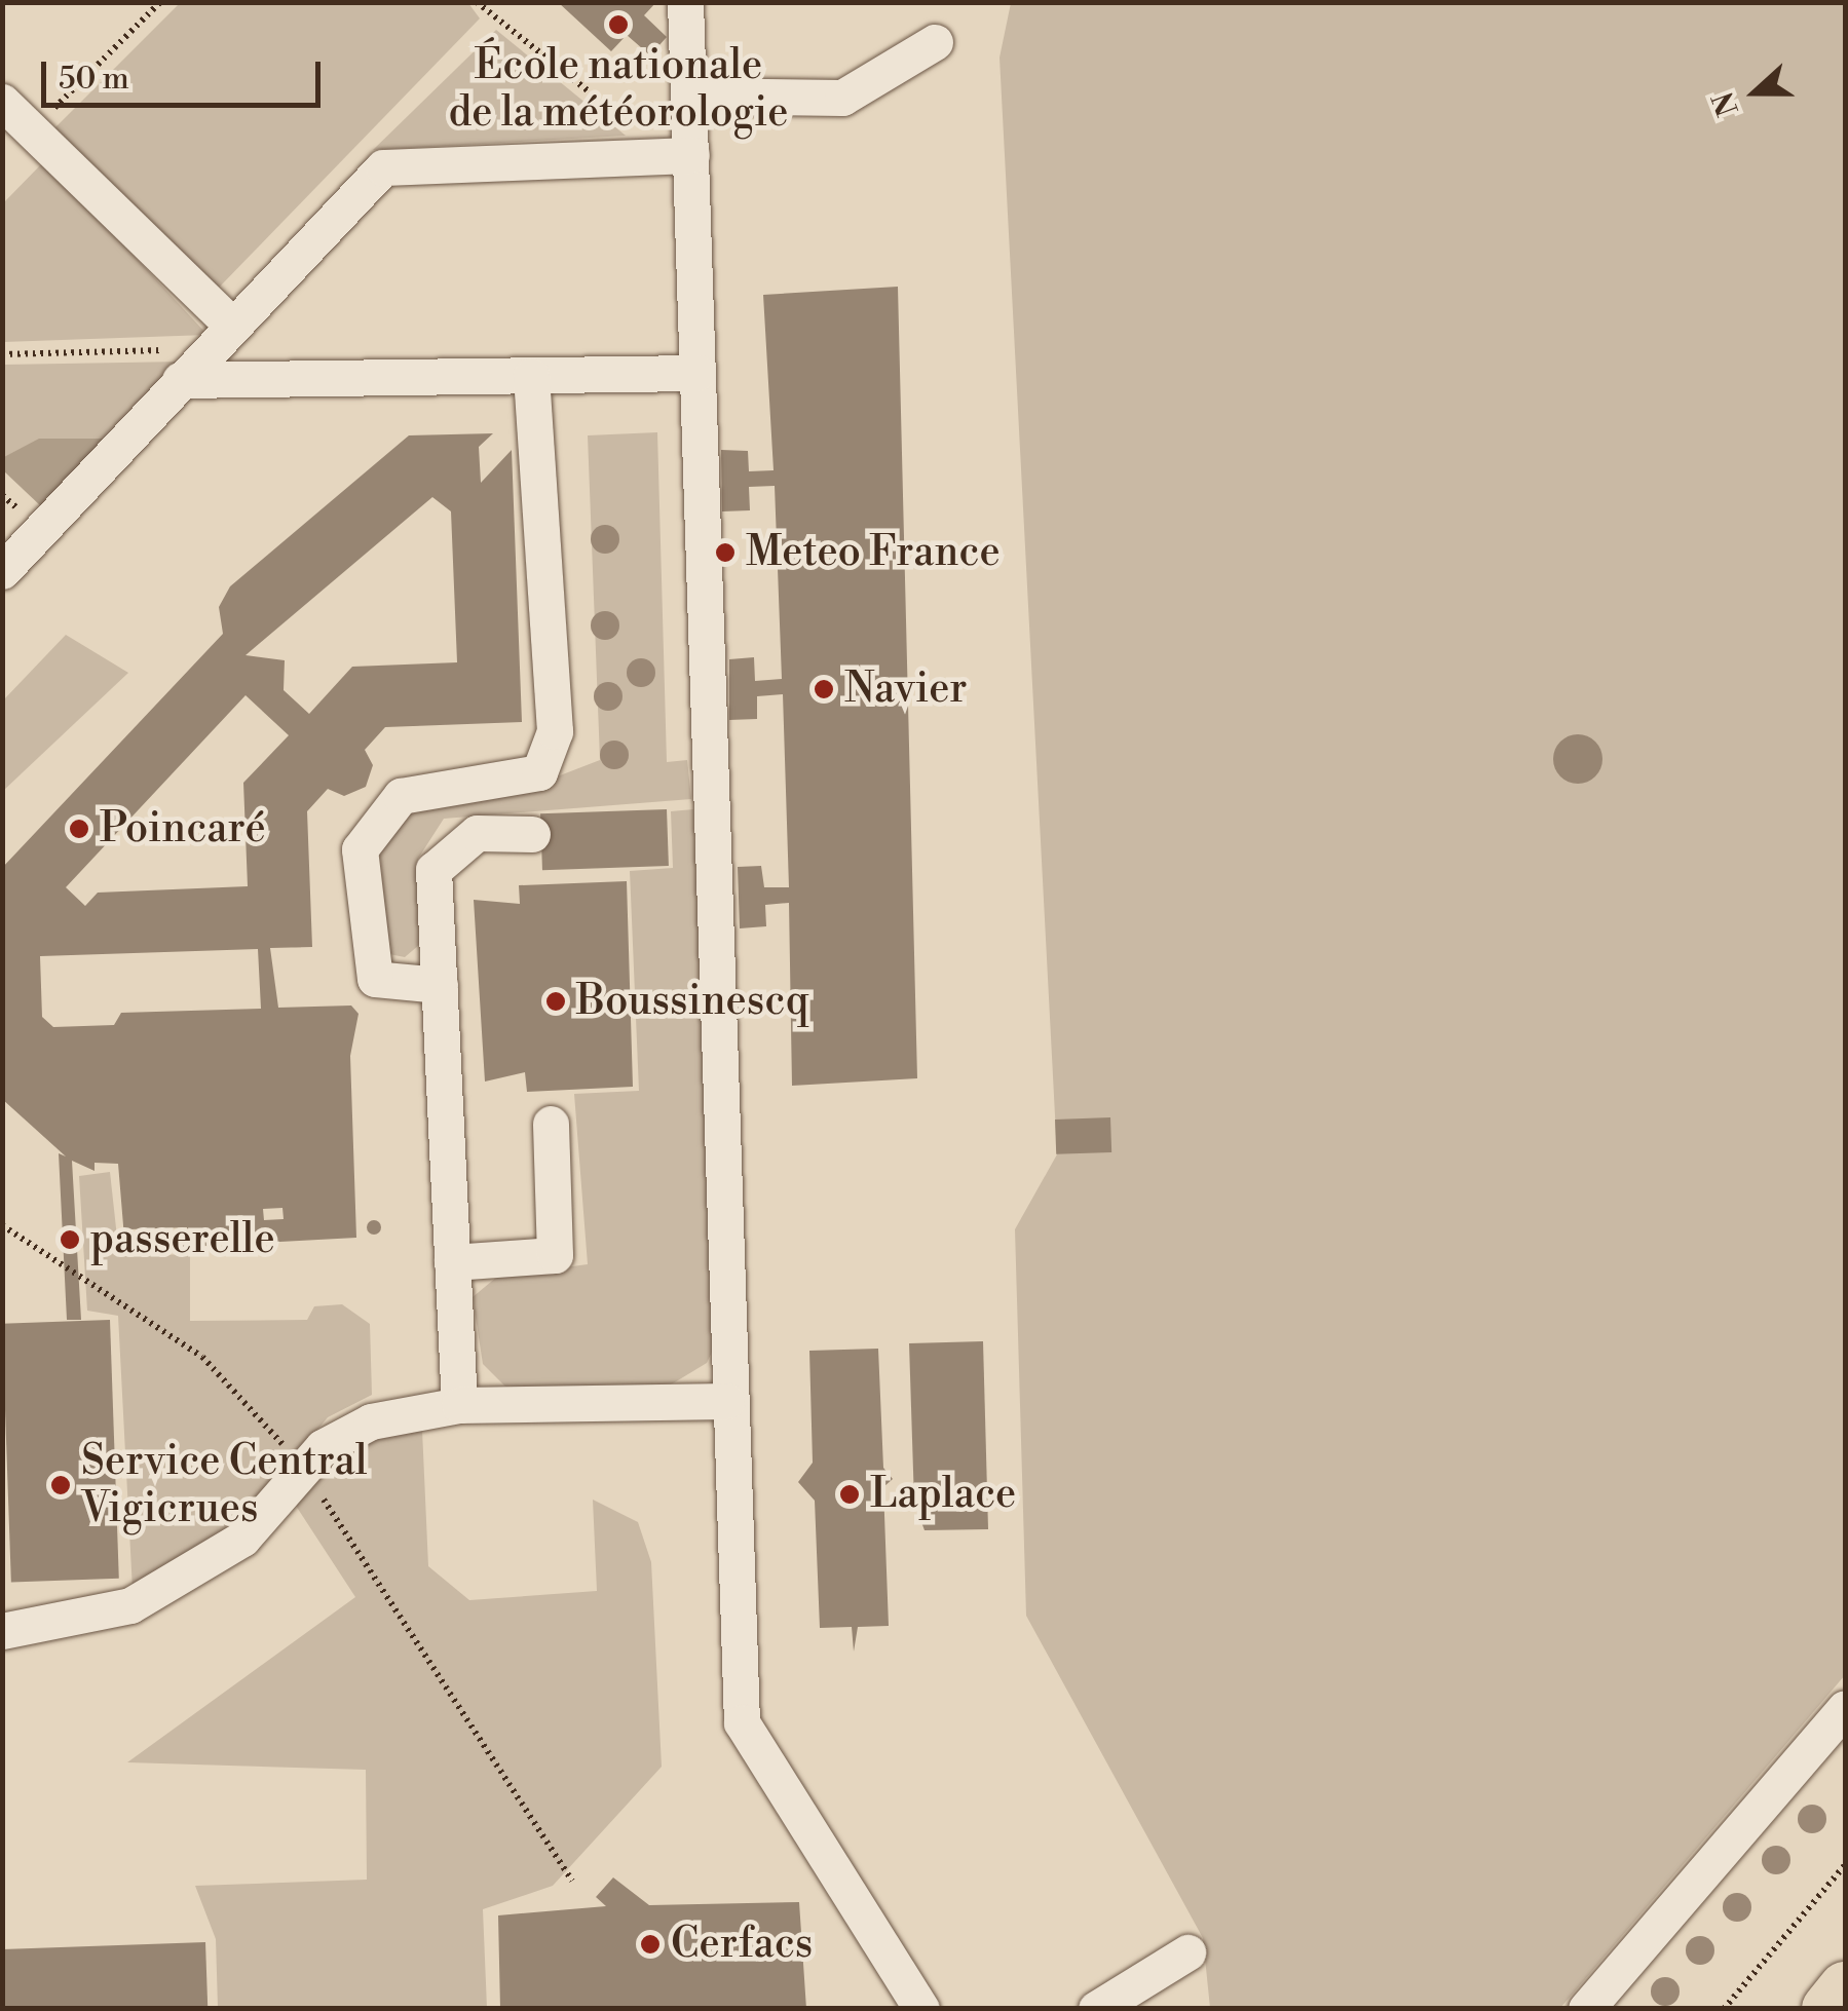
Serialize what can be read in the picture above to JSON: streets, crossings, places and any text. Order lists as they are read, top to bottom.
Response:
{
  "places": [
    "École nationale de la météorologie",
    "Meteo France",
    "Navier",
    "Poincaré",
    "Boussinescq",
    "passerelle",
    "Service Central Vigicrues",
    "Laplace",
    "Cerfacs"
  ],
  "scale_bar": "50 m",
  "north": "left"
}
